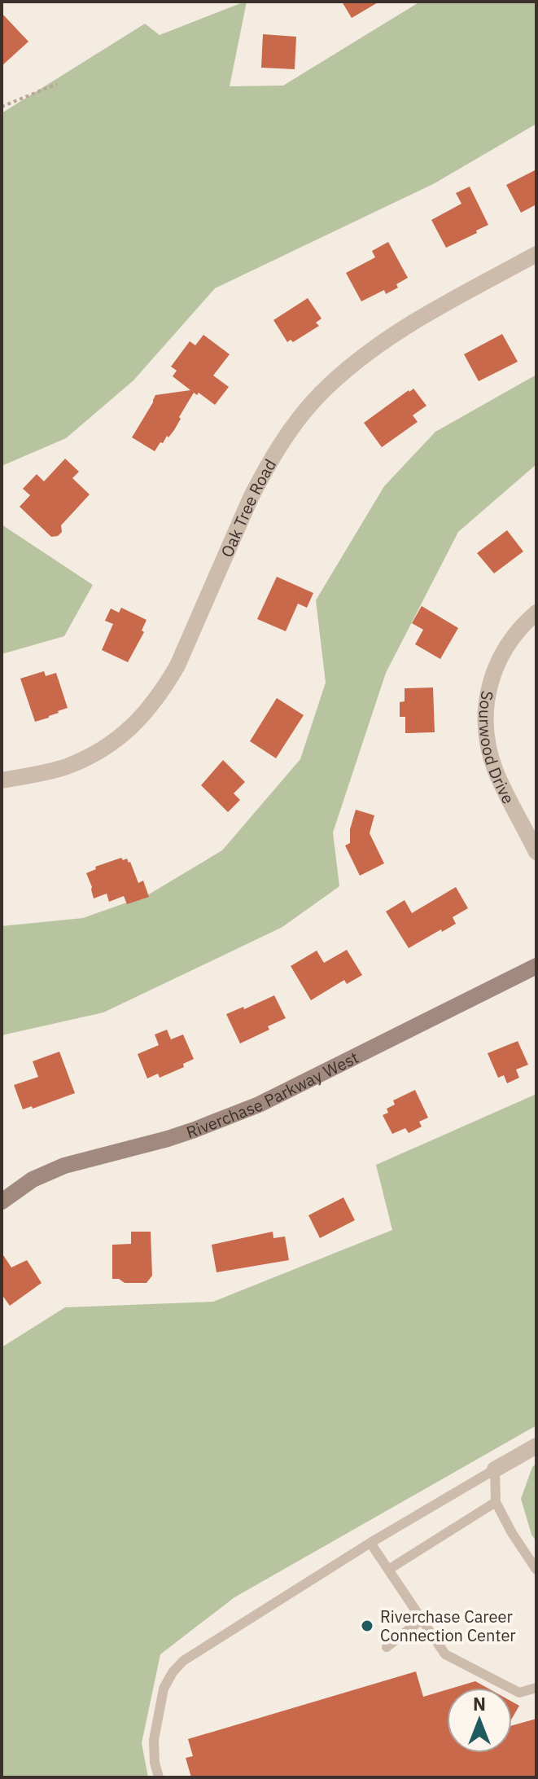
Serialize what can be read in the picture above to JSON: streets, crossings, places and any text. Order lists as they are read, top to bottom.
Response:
{
  "streets": {
    "street": ["Oak Tree Road", "Sourwood Drive", "Riverchase Parkway West"]
  },
  "places": ["Riverchase Career Connection Center"],
  "north": "top"
}
